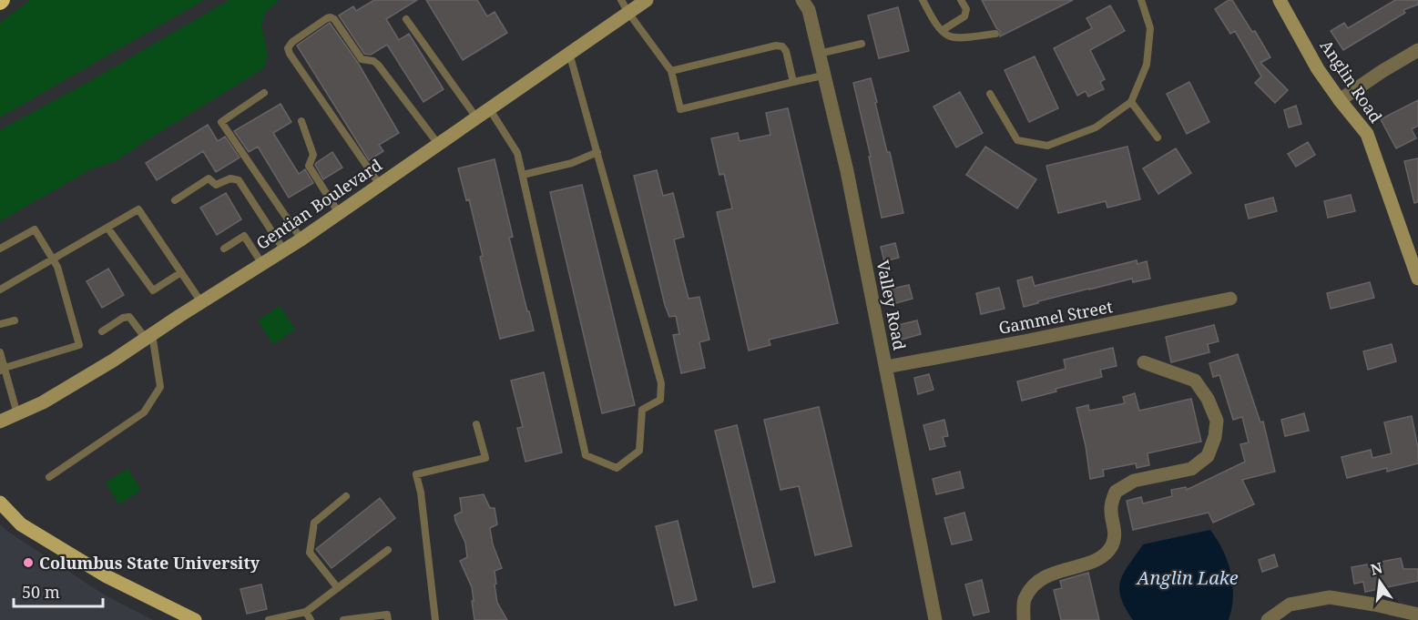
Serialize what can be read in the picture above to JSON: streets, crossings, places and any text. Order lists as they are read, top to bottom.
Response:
{
  "streets": {
    "main road": ["Anglin Road", "Gentian Boulevard"],
    "street": ["Valley Road", "Gammel Street"]
  },
  "crossings": [
    ["Valley Road", "Gammel Street"]
  ],
  "water": ["Anglin Lake"],
  "places": ["Columbus State University"],
  "scale_bar": "50 m",
  "north": "top"
}
